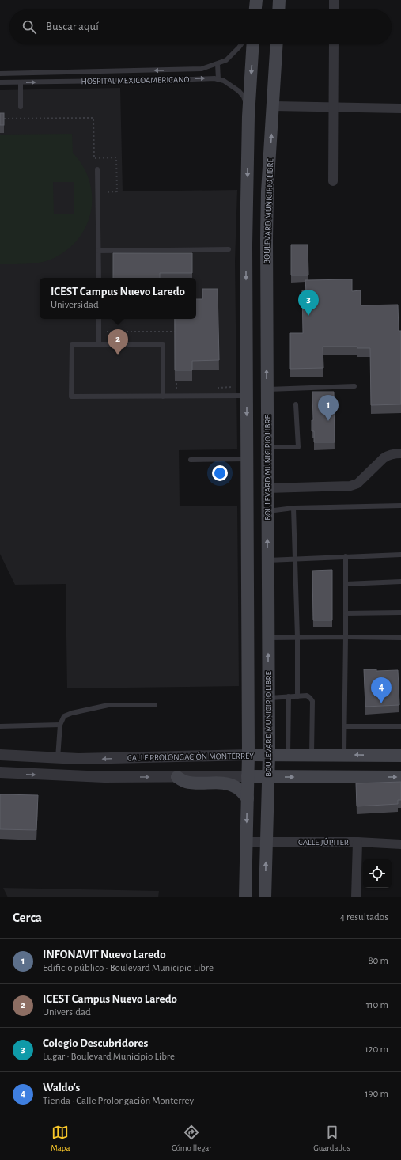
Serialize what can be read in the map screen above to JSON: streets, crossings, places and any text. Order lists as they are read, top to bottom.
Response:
{
  "streets": {
    "main road": ["BOULEVARD MUNICIPIO LIBRE", "CALLE PROLONGACIÓN MONTERREY"],
    "street": ["CALLE JÚPITER"],
    "lane": ["HOSPITAL MEXICOAMERICANO"]
  },
  "crossings": [
    ["BOULEVARD MUNICIPIO LIBRE", "CALLE PROLONGACIÓN MONTERREY"],
    ["BOULEVARD MUNICIPIO LIBRE", "CALLE JÚPITER"]
  ],
  "page": {
    "search": "Buscar aquí",
    "popup": ["ICEST Campus Nuevo Laredo", "Universidad"],
    "pins": [
      "3",
      "2",
      "1",
      "4"
    ],
    "heading": ["Cerca", "4 resultados"],
    "list": [
      {
        "mark": "1",
        "name": "INFONAVIT Nuevo Laredo",
        "note": "Edificio público · Boulevard Municipio Libre",
        "value": "80 m"
      },
      {
        "mark": "2",
        "name": "ICEST Campus Nuevo Laredo",
        "note": "Universidad",
        "value": "110 m"
      },
      {
        "mark": "3",
        "name": "Colegio Descubridores",
        "note": "Lugar · Boulevard Municipio Libre",
        "value": "120 m"
      },
      {
        "mark": "4",
        "name": "Waldo's",
        "note": "Tienda · Calle Prolongación Monterrey",
        "value": "190 m"
      }
    ],
    "nav": ["Mapa", "Cómo llegar", "Guardados"]
  }
}
